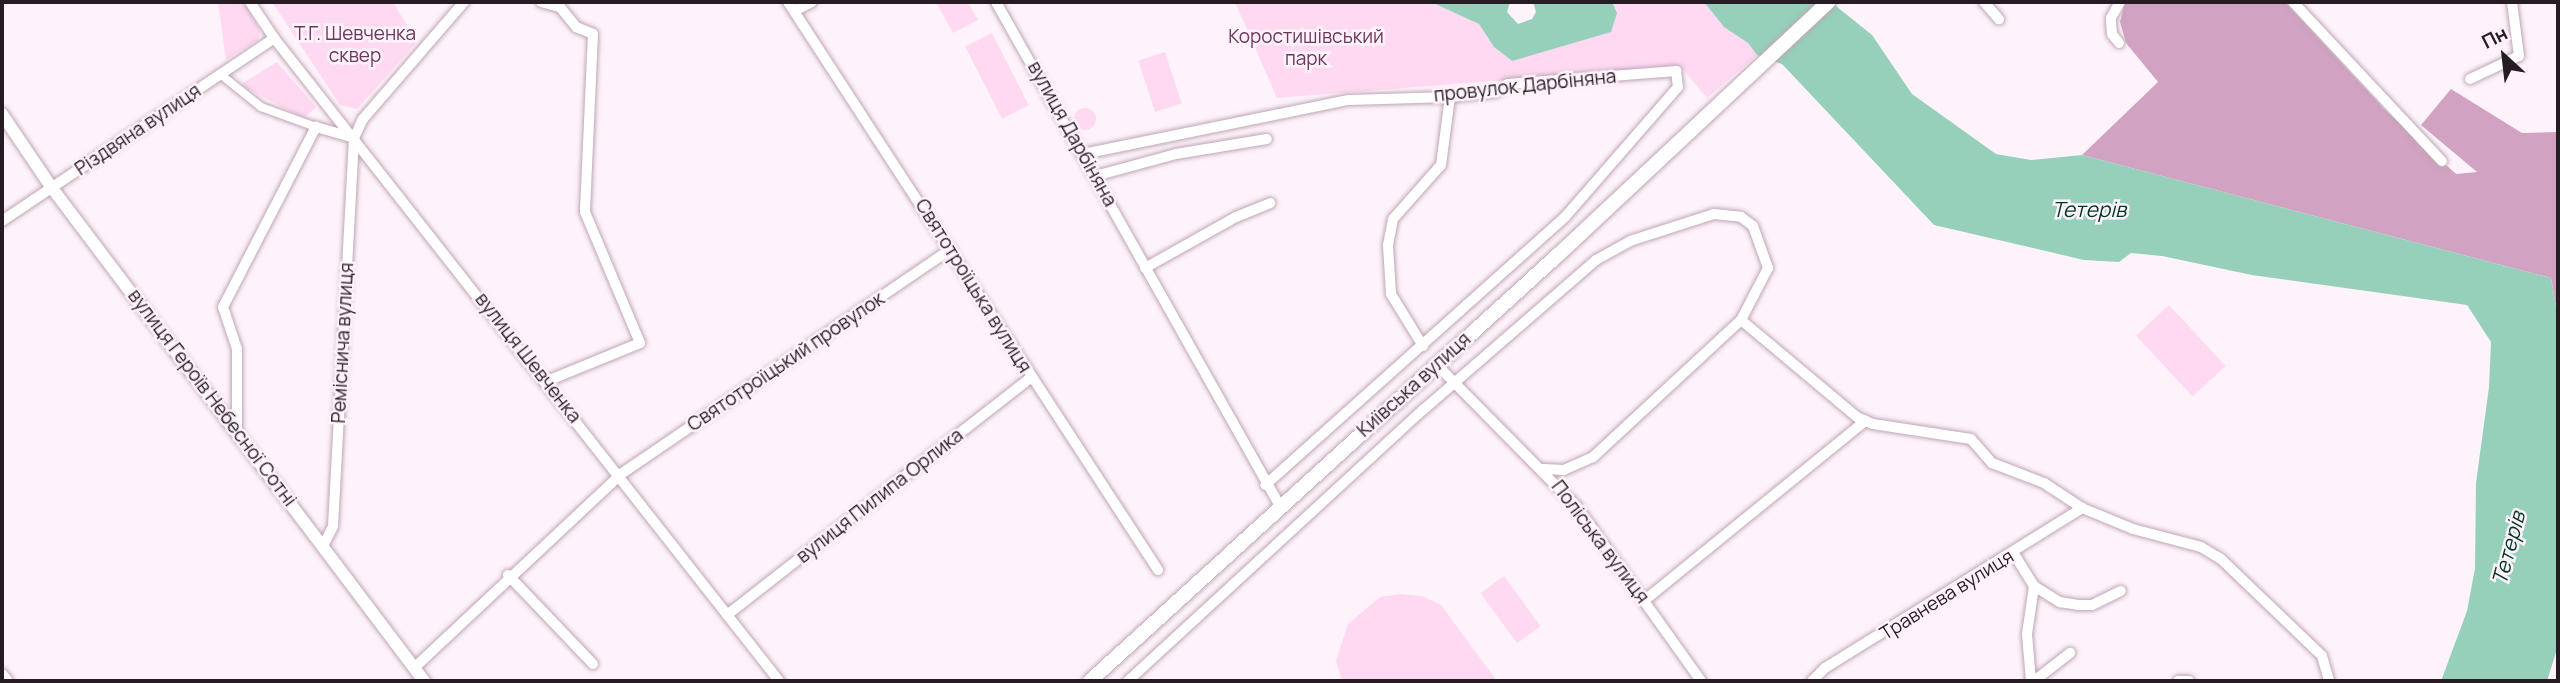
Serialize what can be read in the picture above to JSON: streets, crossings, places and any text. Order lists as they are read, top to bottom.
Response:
{
  "streets": {
    "main road": ["Київська вулиця"],
    "street": [
      "провулок Дарбіняна",
      "Різдвяна вулиця",
      "вулиця Дарбіняна",
      "Святотроїцька вулиця",
      "Реміснича вулиця",
      "вулиця Шевченка",
      "Святотроїцький провулок",
      "вулиця Героїв Небесної Сотні",
      "вулиця Пилипа Орлика",
      "Поліська вулиця",
      "Травнева вулиця"
    ]
  },
  "crossings": [
    ["провулок Дарбіняна", "вулиця Дарбіняна"],
    ["провулок Дарбіняна", "Київська вулиця"],
    ["Різдвяна вулиця", "вулиця Шевченка"],
    ["Різдвяна вулиця", "вулиця Героїв Небесної Сотні"],
    ["вулиця Дарбіняна", "Київська вулиця"],
    ["Святотроїцька вулиця", "Святотроїцький провулок"],
    ["Святотроїцька вулиця", "вулиця Пилипа Орлика"],
    ["Реміснича вулиця", "вулиця Шевченка"],
    ["Реміснича вулиця", "вулиця Героїв Небесної Сотні"],
    ["вулиця Шевченка", "Святотроїцький провулок"],
    ["вулиця Шевченка", "вулиця Пилипа Орлика"],
    ["Святотроїцький провулок", "вулиця Героїв Небесної Сотні"],
    ["Київська вулиця", "Поліська вулиця"]
  ],
  "water": ["Тетерів"],
  "parks": ["Т.Г. Шевченка сквер", "Коростишівський парк"],
  "north": "top left"
}
